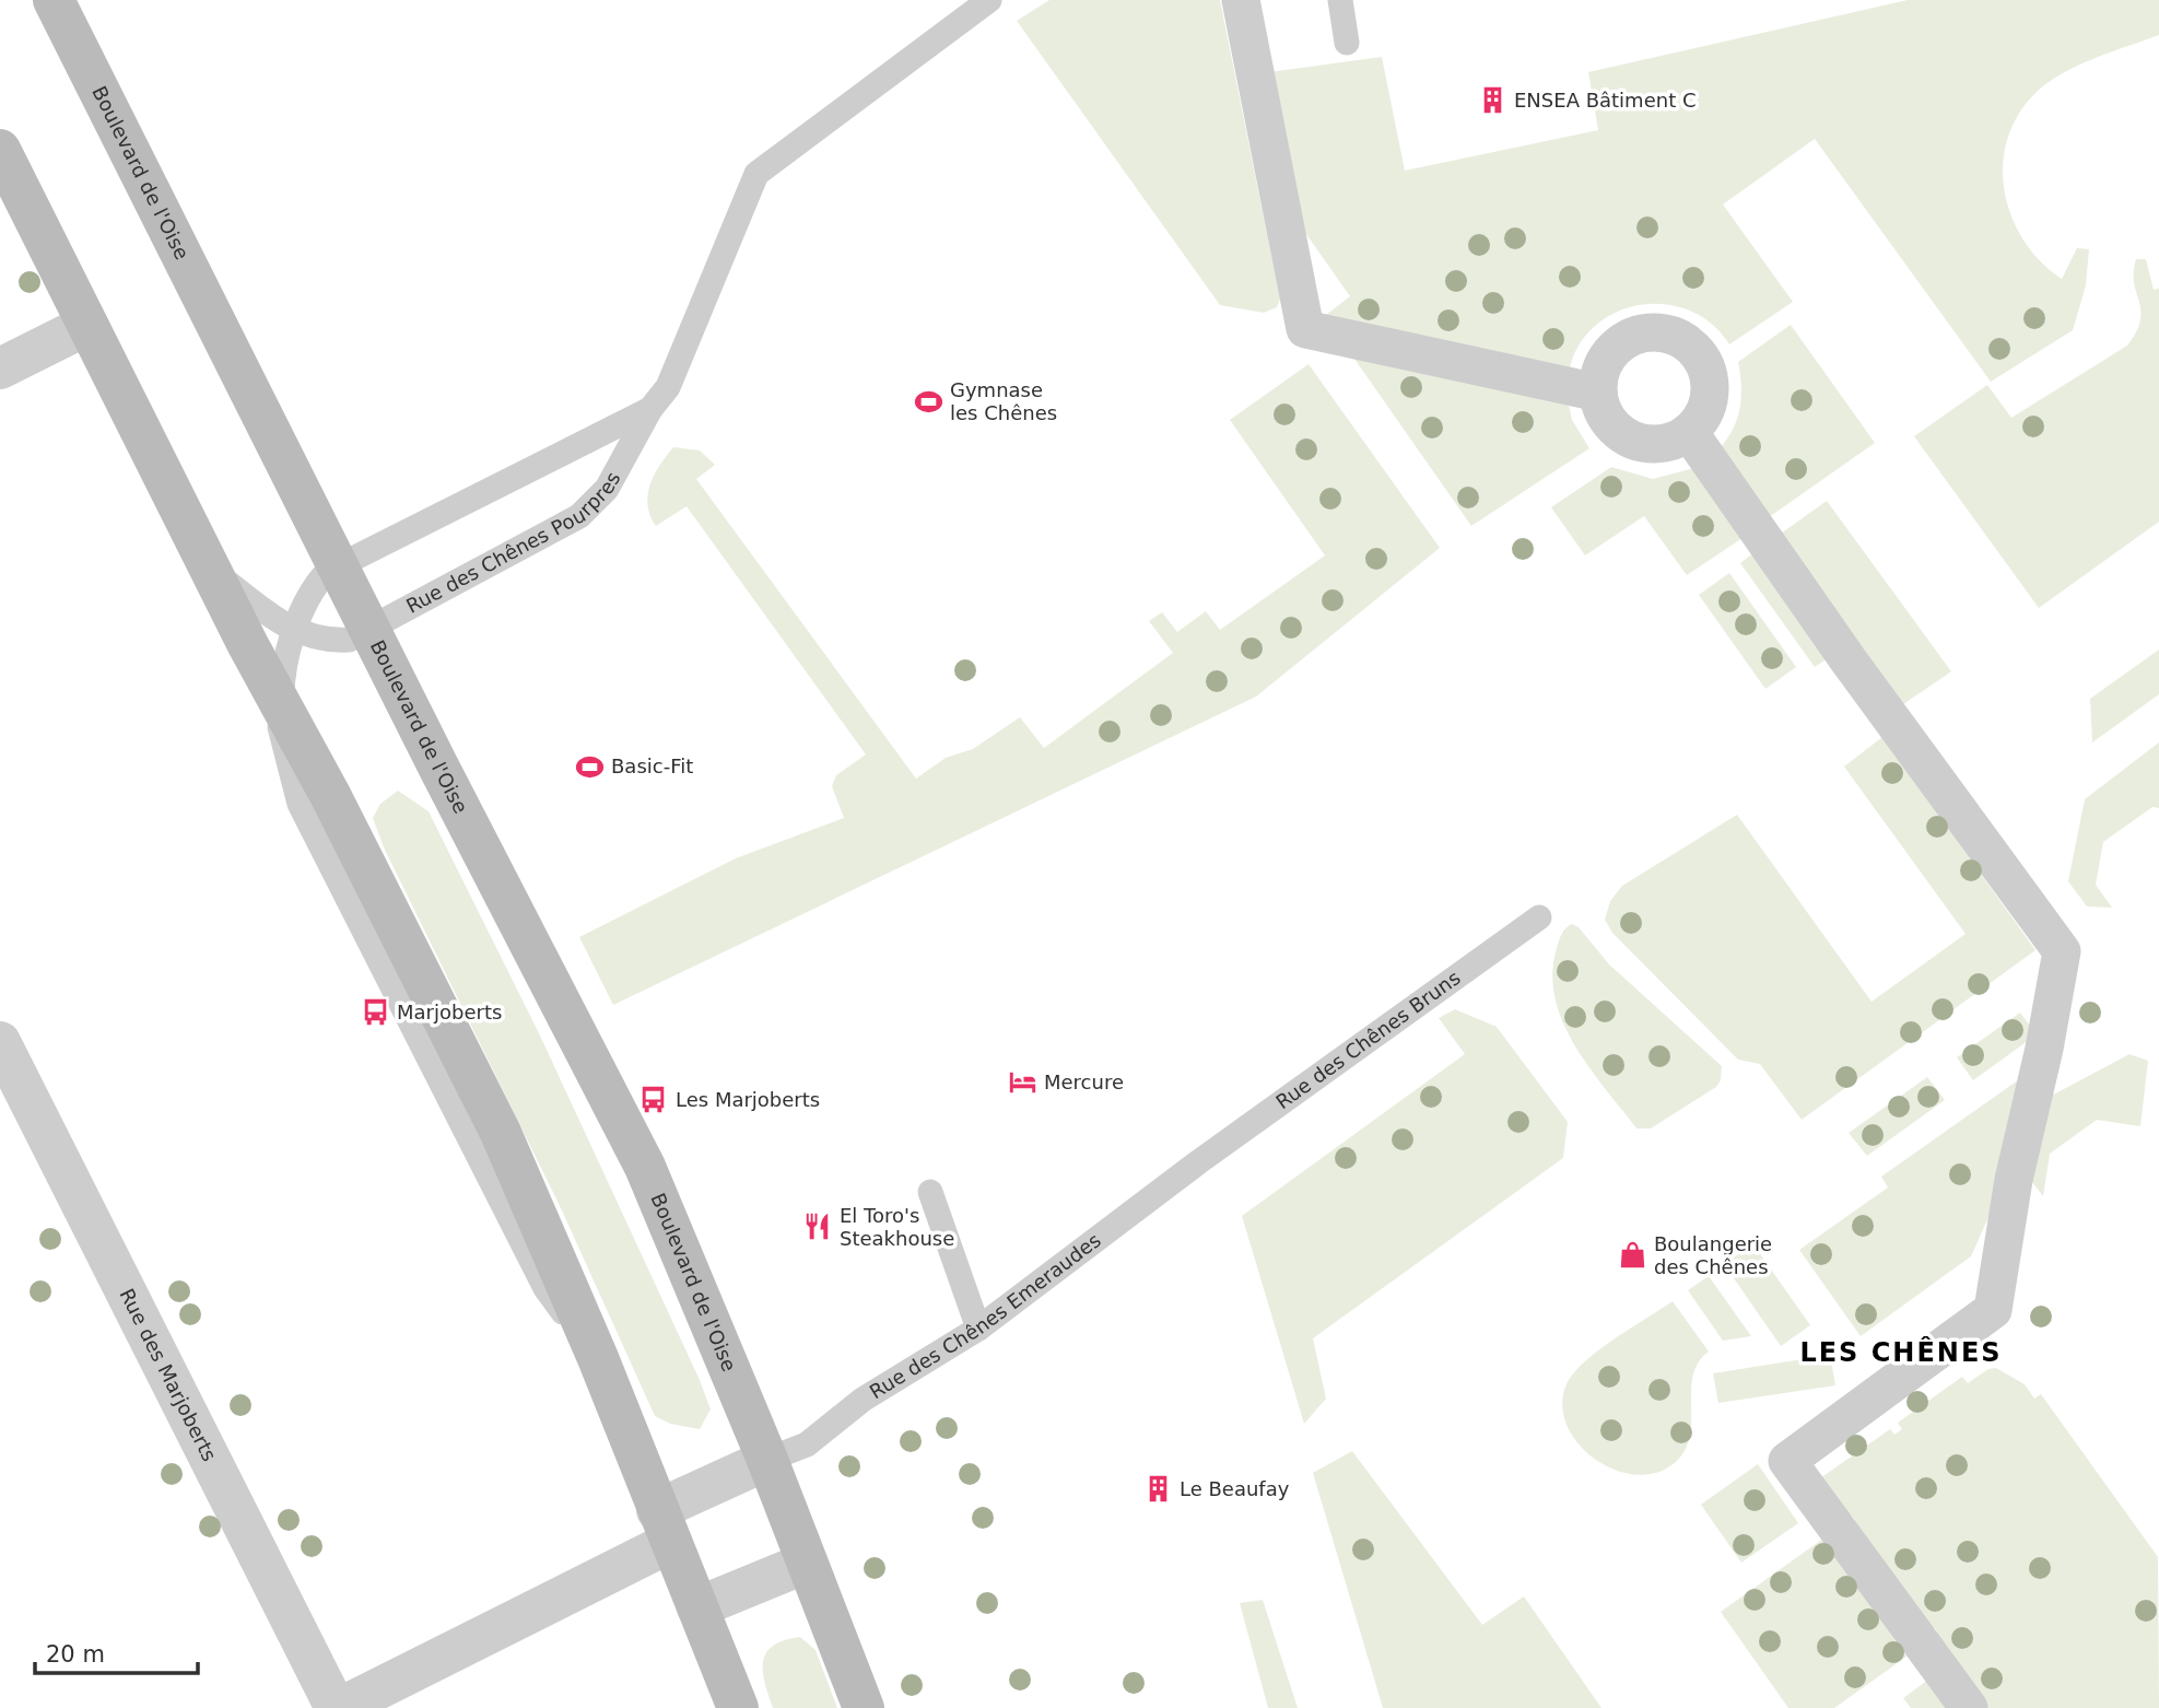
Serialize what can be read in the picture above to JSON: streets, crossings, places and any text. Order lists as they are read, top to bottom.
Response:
{
  "streets": {
    "main road": ["Boulevard de l'Oise"],
    "street": ["Rue des Marjoberts"],
    "lane": ["Rue des Chênes Pourpres", "Rue des Chênes Bruns", "Rue des Chênes Emeraudes"]
  },
  "crossings": [
    ["Boulevard de l'Oise", "Rue des Chênes Pourpres"],
    ["Boulevard de l'Oise", "Rue des Chênes Emeraudes"],
    ["Rue des Chênes Bruns", "Rue des Chênes Emeraudes"]
  ],
  "districts": ["LES CHÊNES"],
  "places": {
    "building": ["ENSEA Bâtiment C", "Le Beaufay"],
    "sports": ["Gymnase les Chênes", "Basic-Fit"],
    "bus stop": ["Marjoberts", "Les Marjoberts"],
    "hotel": ["Mercure"],
    "restaurant": ["El Toro's Steakhouse"],
    "shop": ["Boulangerie des Chênes"]
  },
  "scale_bar": "20 m"
}
